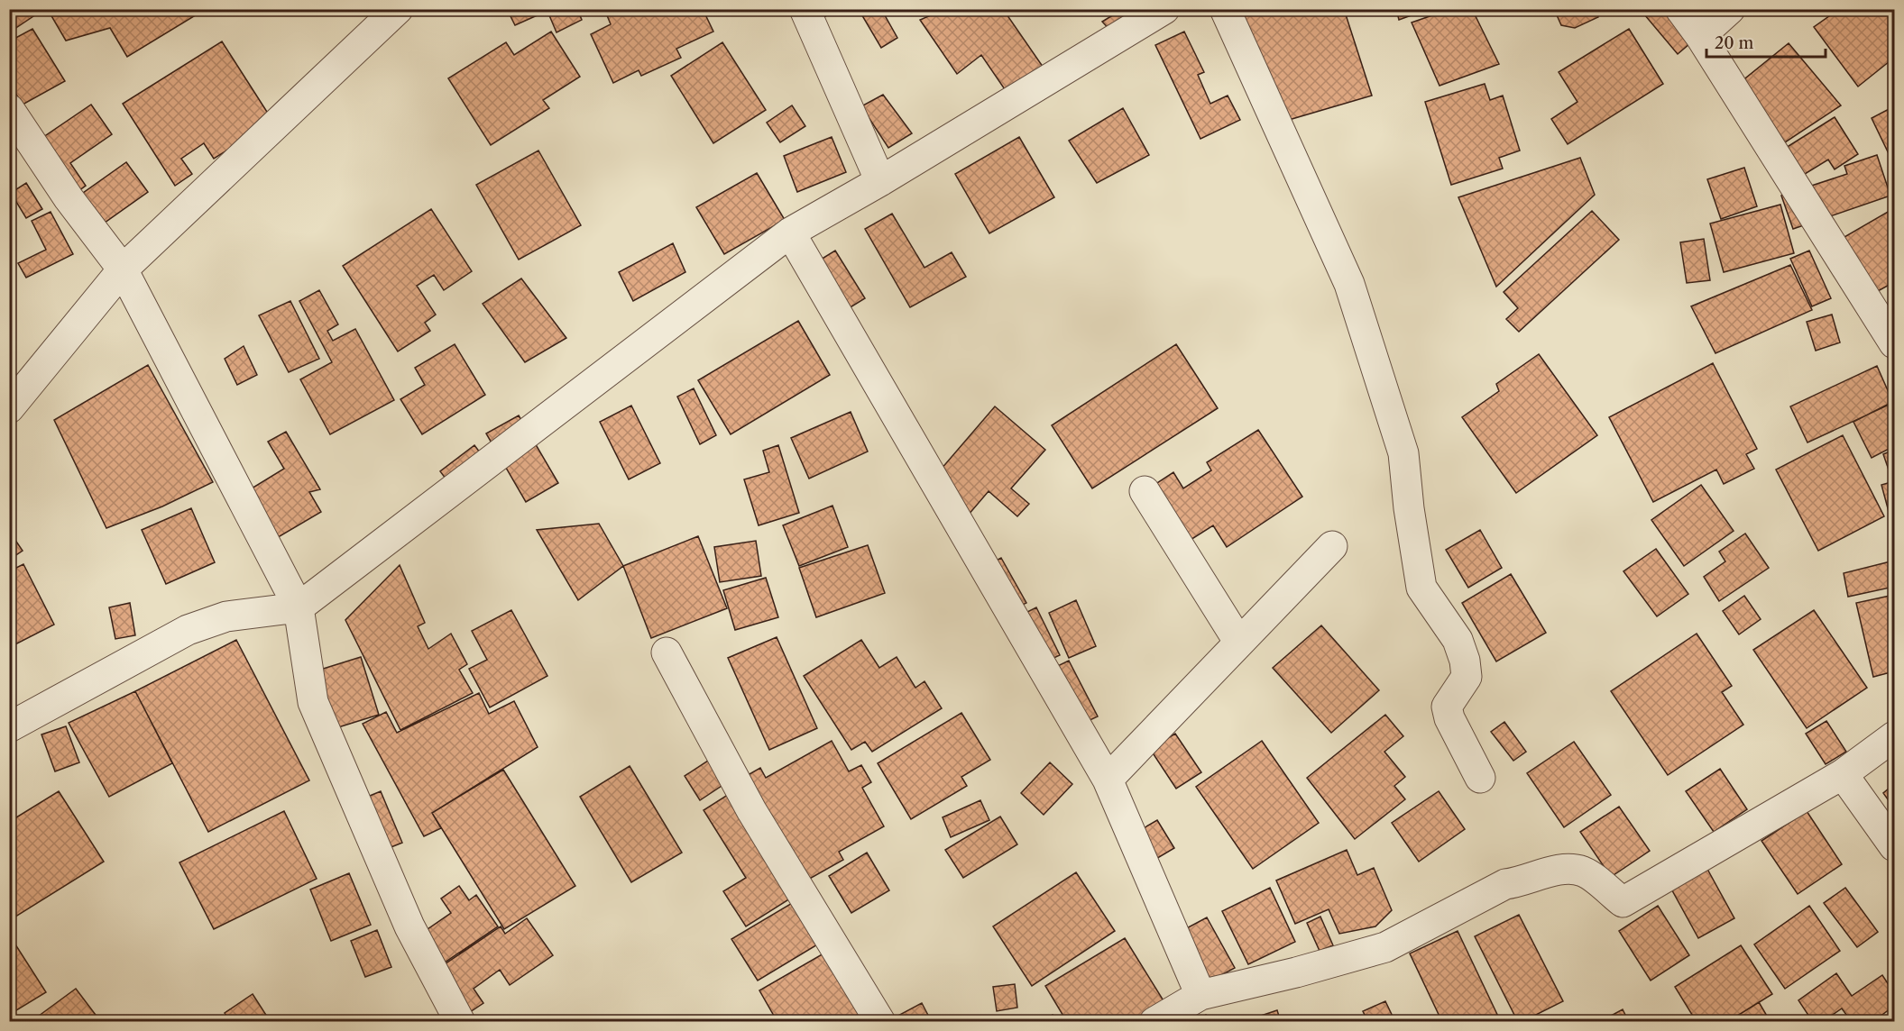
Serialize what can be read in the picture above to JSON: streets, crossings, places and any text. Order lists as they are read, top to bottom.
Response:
{
  "scale_bar": "20 m"
}
